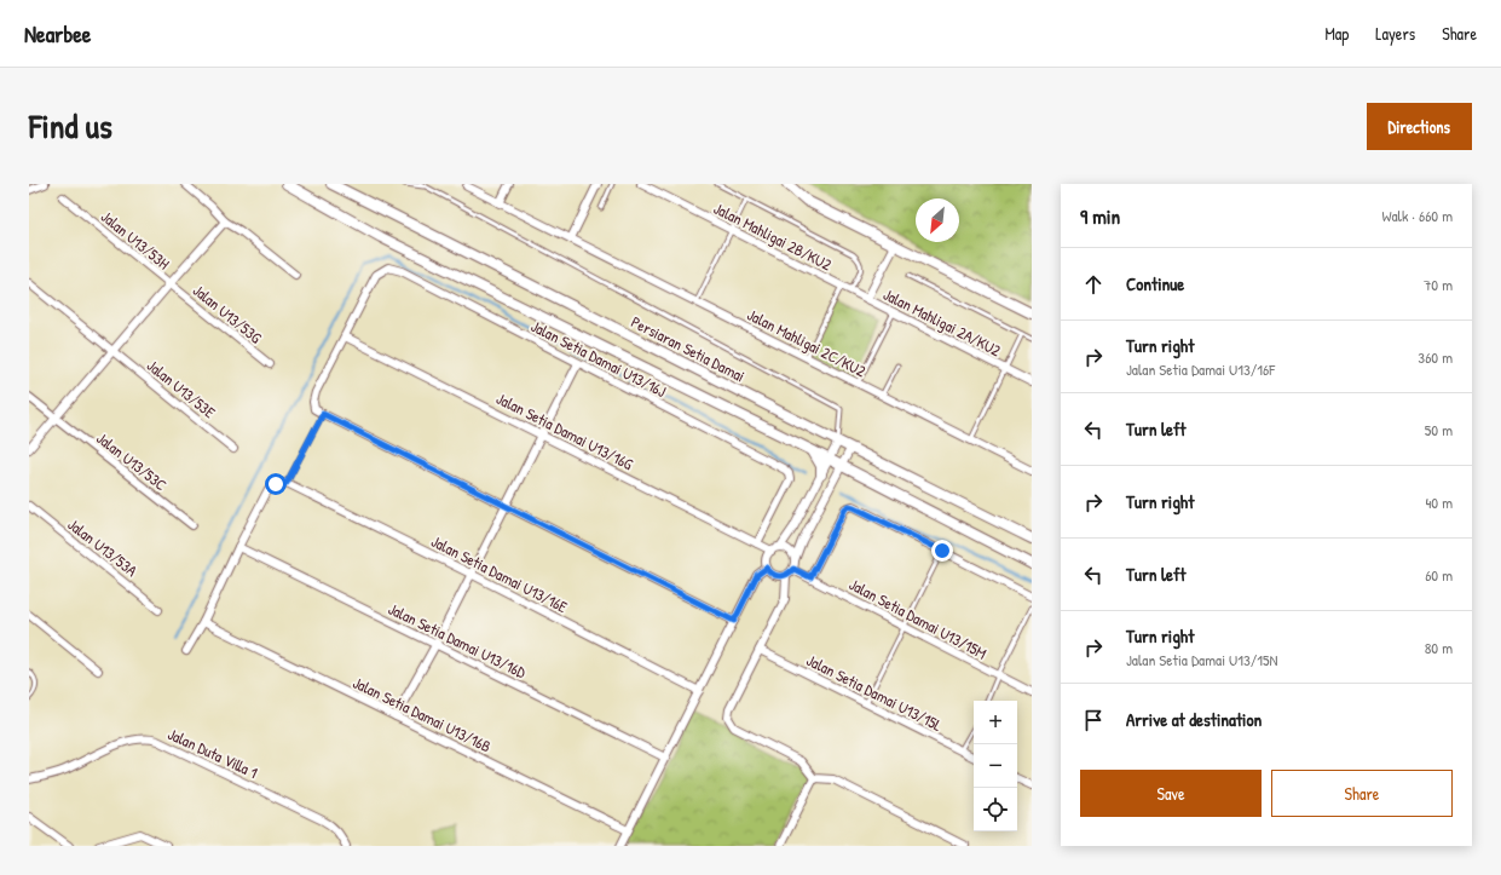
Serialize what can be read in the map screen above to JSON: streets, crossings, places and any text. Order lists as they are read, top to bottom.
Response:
{
  "streets": {
    "street": [
      "Jalan Mahligai 2B/KU2",
      "Jalan U13/53H",
      "Jalan U13/53G",
      "Jalan Mahligai 2A/KU2",
      "Jalan Mahligai 2C/KU2",
      "Persiaran Setia Damai",
      "Jalan Setia Damai U13/16J",
      "Jalan U13/53E",
      "Jalan Setia Damai U13/16G",
      "Jalan U13/53C",
      "Jalan U13/53A",
      "Jalan Setia Damai U13/16E",
      "Jalan Setia Damai U13/15M",
      "Jalan Setia Damai U13/16D",
      "Jalan Setia Damai U13/15L",
      "Jalan Setia Damai U13/16B",
      "Jalan Duta Villa 1"
    ]
  },
  "crossings": [
    ["Jalan Mahligai 2B/KU2", "Jalan Mahligai 2A/KU2"],
    ["Jalan U13/53H", "Jalan U13/53G"],
    ["Jalan Setia Damai U13/16J", "Jalan Setia Damai U13/16G"],
    ["Jalan Setia Damai U13/16G", "Jalan Setia Damai U13/15M"]
  ],
  "north": "bottom left",
  "page": {
    "header": "Nearbee",
    "nav": ["Map", "Layers", "Share"],
    "title": "Find us",
    "buttons": [
      "Directions",
      ["Save", "Share"]
    ],
    "heading": ["9 min", "Walk · 660 m"],
    "list": [
      ["Continue", "70 m"],
      ["Turn right", "Jalan Setia Damai U13/16F", "360 m"],
      ["Turn left", "50 m"],
      ["Turn right", "40 m"],
      ["Turn left", "60 m"],
      ["Turn right", "Jalan Setia Damai U13/15N", "80 m"],
      "Arrive at destination"
    ],
    "map_buttons": ["+", "−"]
  }
}
